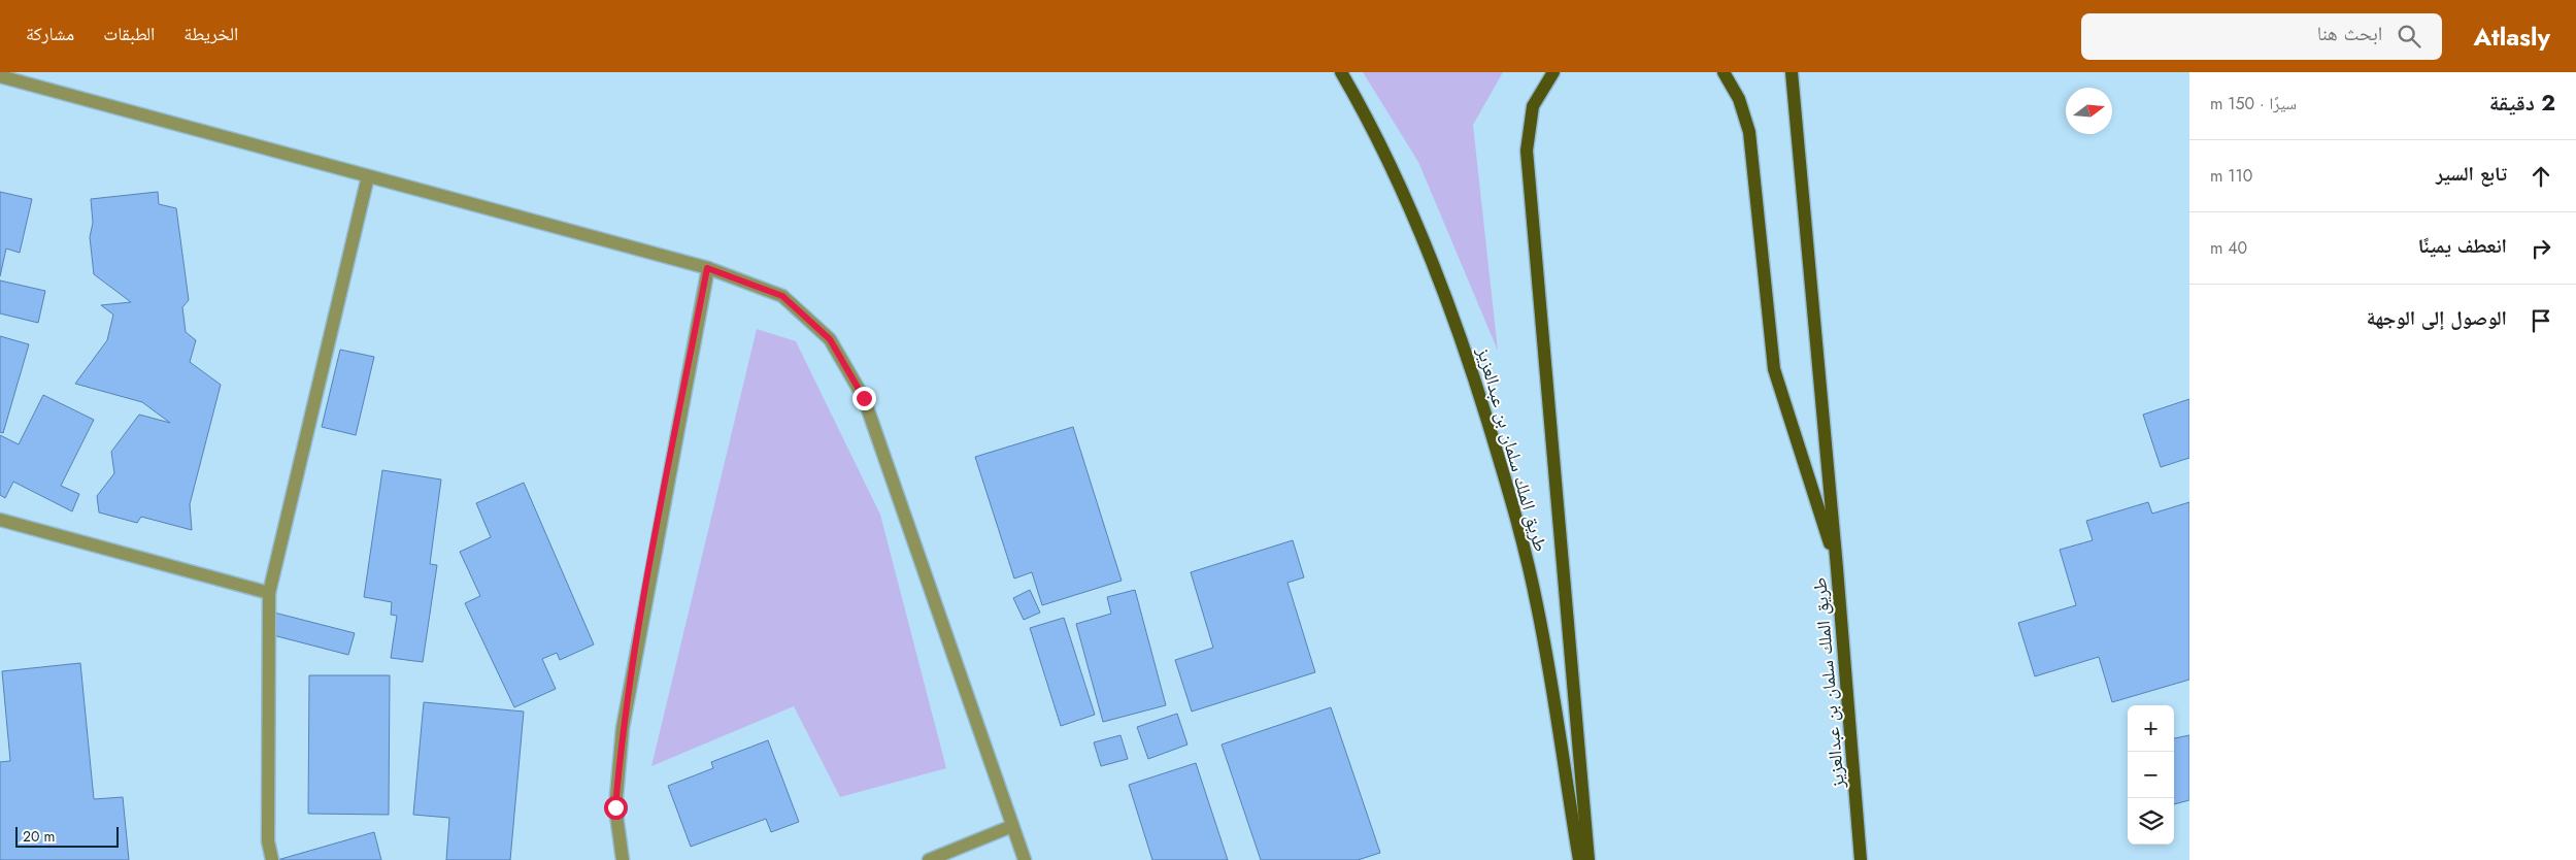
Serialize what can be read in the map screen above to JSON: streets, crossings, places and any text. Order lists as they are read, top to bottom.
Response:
{
  "streets": {
    "main road": ["طريق الملك سلمان بن عبدالعزيز"]
  },
  "scale_bar": "20 m",
  "north": "right",
  "page": {
    "header": "Atlasly",
    "search": "ابحث هنا",
    "nav": ["الخريطة", "الطبقات", "مشاركة"],
    "heading": ["2 دقيقة", "سيرًا · 150 m"],
    "list": [
      ["تابع السير", "110 m"],
      ["انعطف يمينًا", "40 m"],
      "الوصول إلى الوجهة"
    ],
    "map_buttons": ["+", "−"],
    "scale": "20 m"
  }
}
